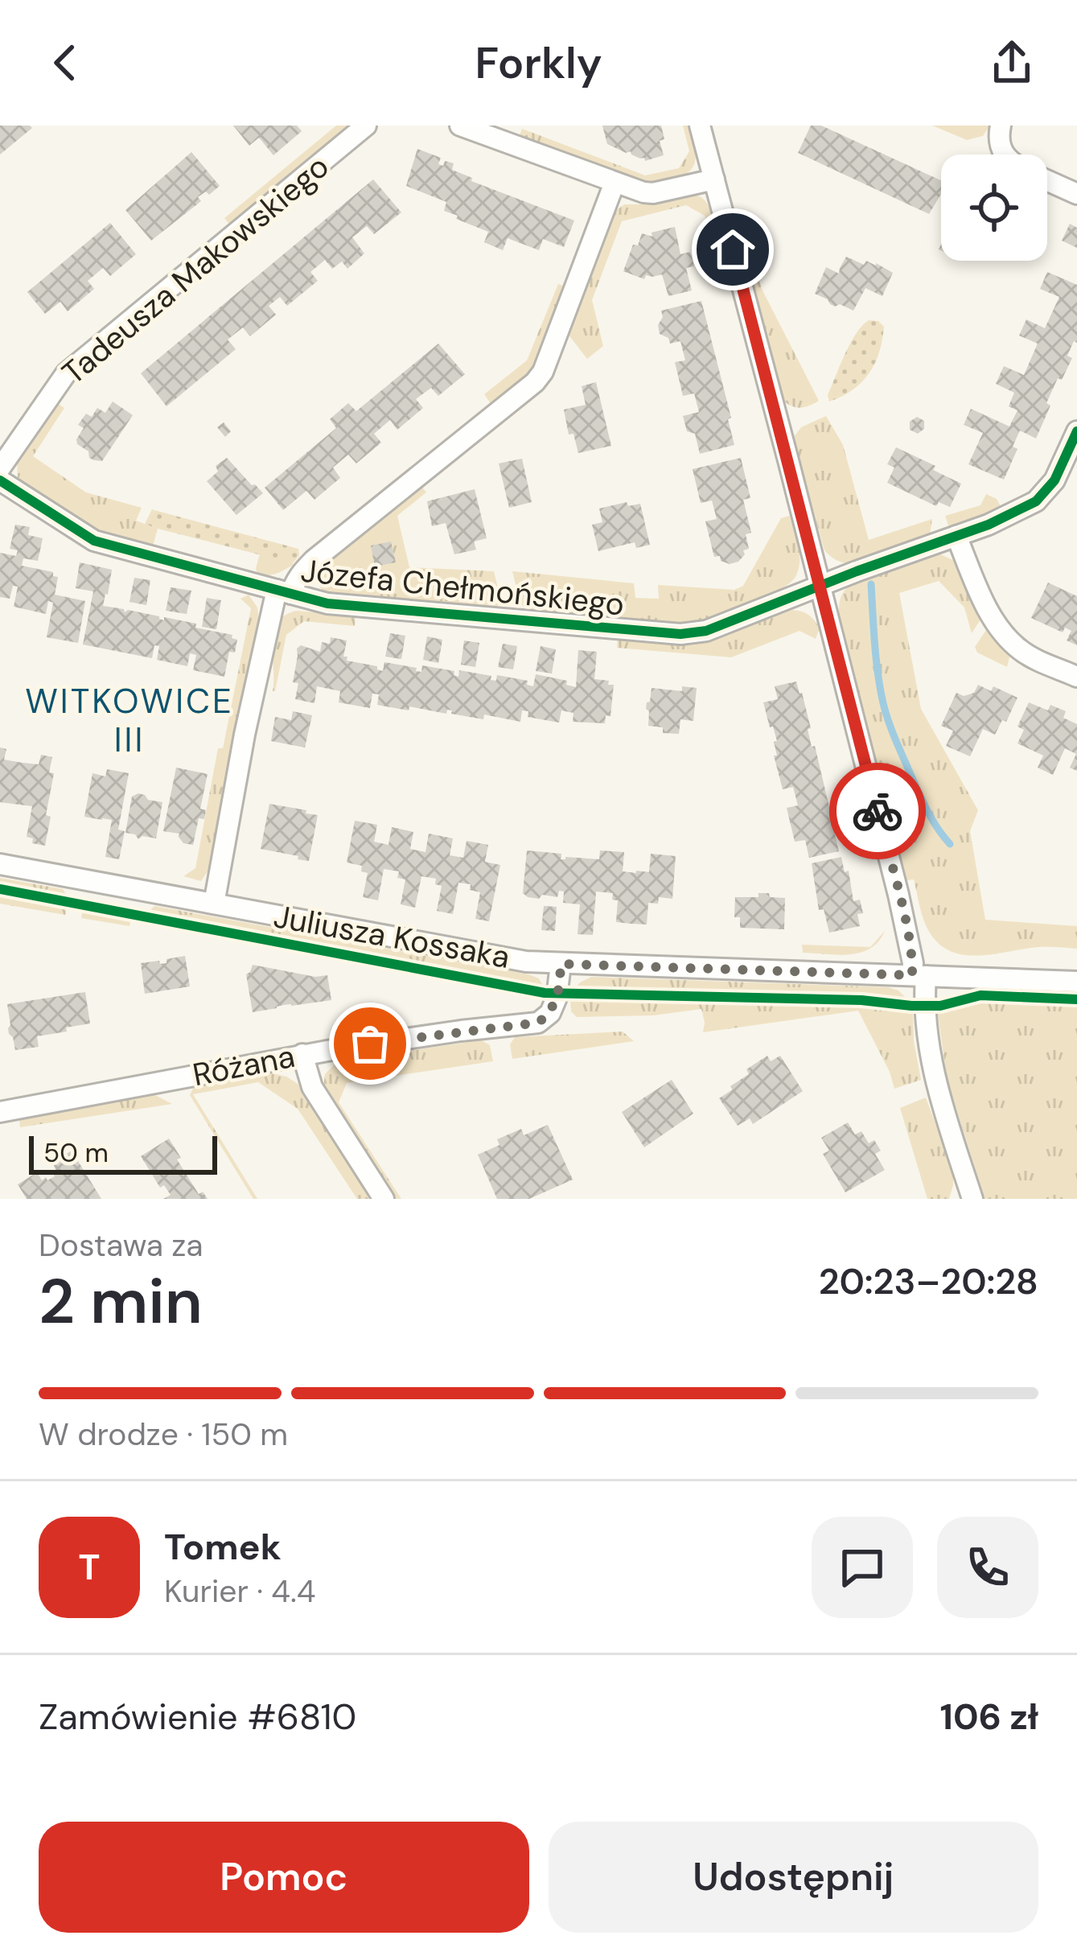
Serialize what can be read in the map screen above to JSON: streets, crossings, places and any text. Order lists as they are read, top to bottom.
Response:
{
  "streets": {
    "street": [
      "Tadeusza Makowskiego",
      "Józefa Chełmońskiego",
      "Juliusza Kossaka",
      "Różana"
    ]
  },
  "crossings": [
    ["Juliusza Kossaka", "Różana"]
  ],
  "districts": ["WITKOWICE III"],
  "scale_bar": "50 m",
  "page": {
    "header": "Forkly",
    "scale": "50 m",
    "heading": ["2 min", "Dostawa za", "20:23–20:28"],
    "panel": [
      "Tomek",
      "Kurier · 4.4",
      "Zamówienie #6810",
      "106 zł"
    ],
    "bar": "W drodze · 150 m",
    "round": "T",
    "buttons": ["Pomoc", "Udostępnij"]
  }
}
